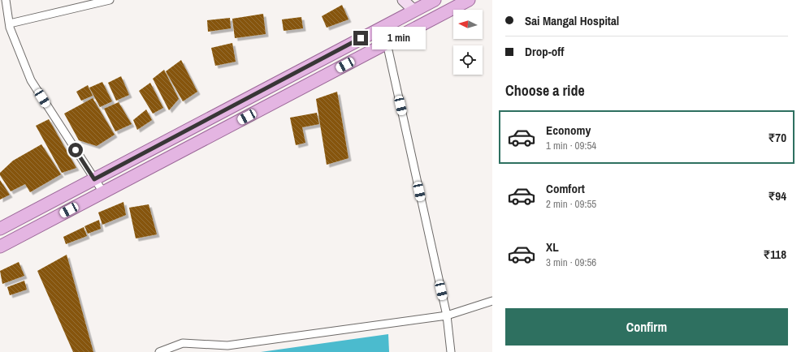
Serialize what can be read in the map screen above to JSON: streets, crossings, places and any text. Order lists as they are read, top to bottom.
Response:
{
  "north": "left",
  "page": {
    "banner": ["Sai Mangal Hospital", "Drop-off"],
    "bubble": "1 min",
    "heading": "Choose a ride",
    "list": [
      {
        "name": "Economy",
        "note": "1 min · 09:54",
        "value": "₹70"
      },
      {
        "name": "Comfort",
        "note": "2 min · 09:55",
        "value": "₹94"
      },
      {
        "name": "XL",
        "note": "3 min · 09:56",
        "value": "₹118"
      }
    ],
    "buttons": "Confirm"
  }
}
